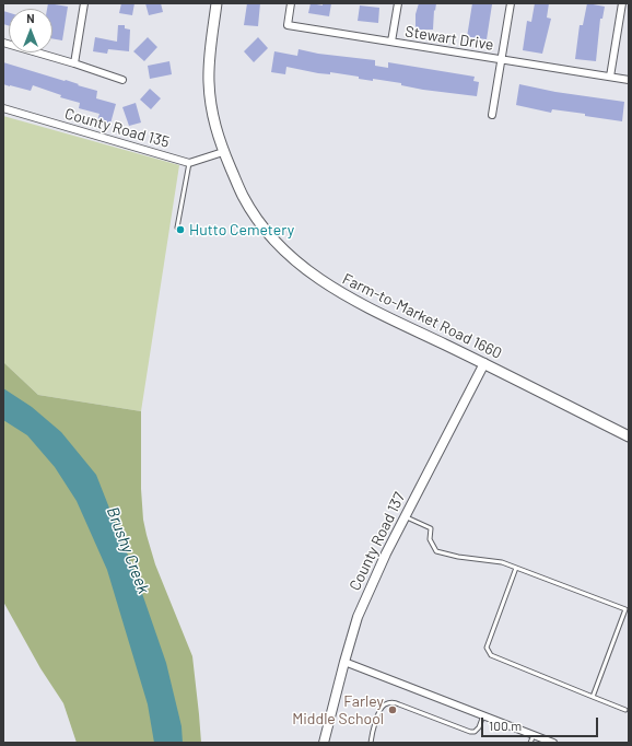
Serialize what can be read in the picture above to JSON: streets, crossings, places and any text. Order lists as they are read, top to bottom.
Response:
{
  "streets": {
    "main road": ["Farm-to-Market Road 1660"],
    "street": ["Stewart Drive", "County Road 135", "County Road 137"]
  },
  "crossings": [
    ["Farm-to-Market Road 1660", "County Road 137"]
  ],
  "water": ["Brushy Creek"],
  "places": ["Hutto Cemetery", "Farley Middle School"],
  "scale_bar": "100 m",
  "north": "top"
}
